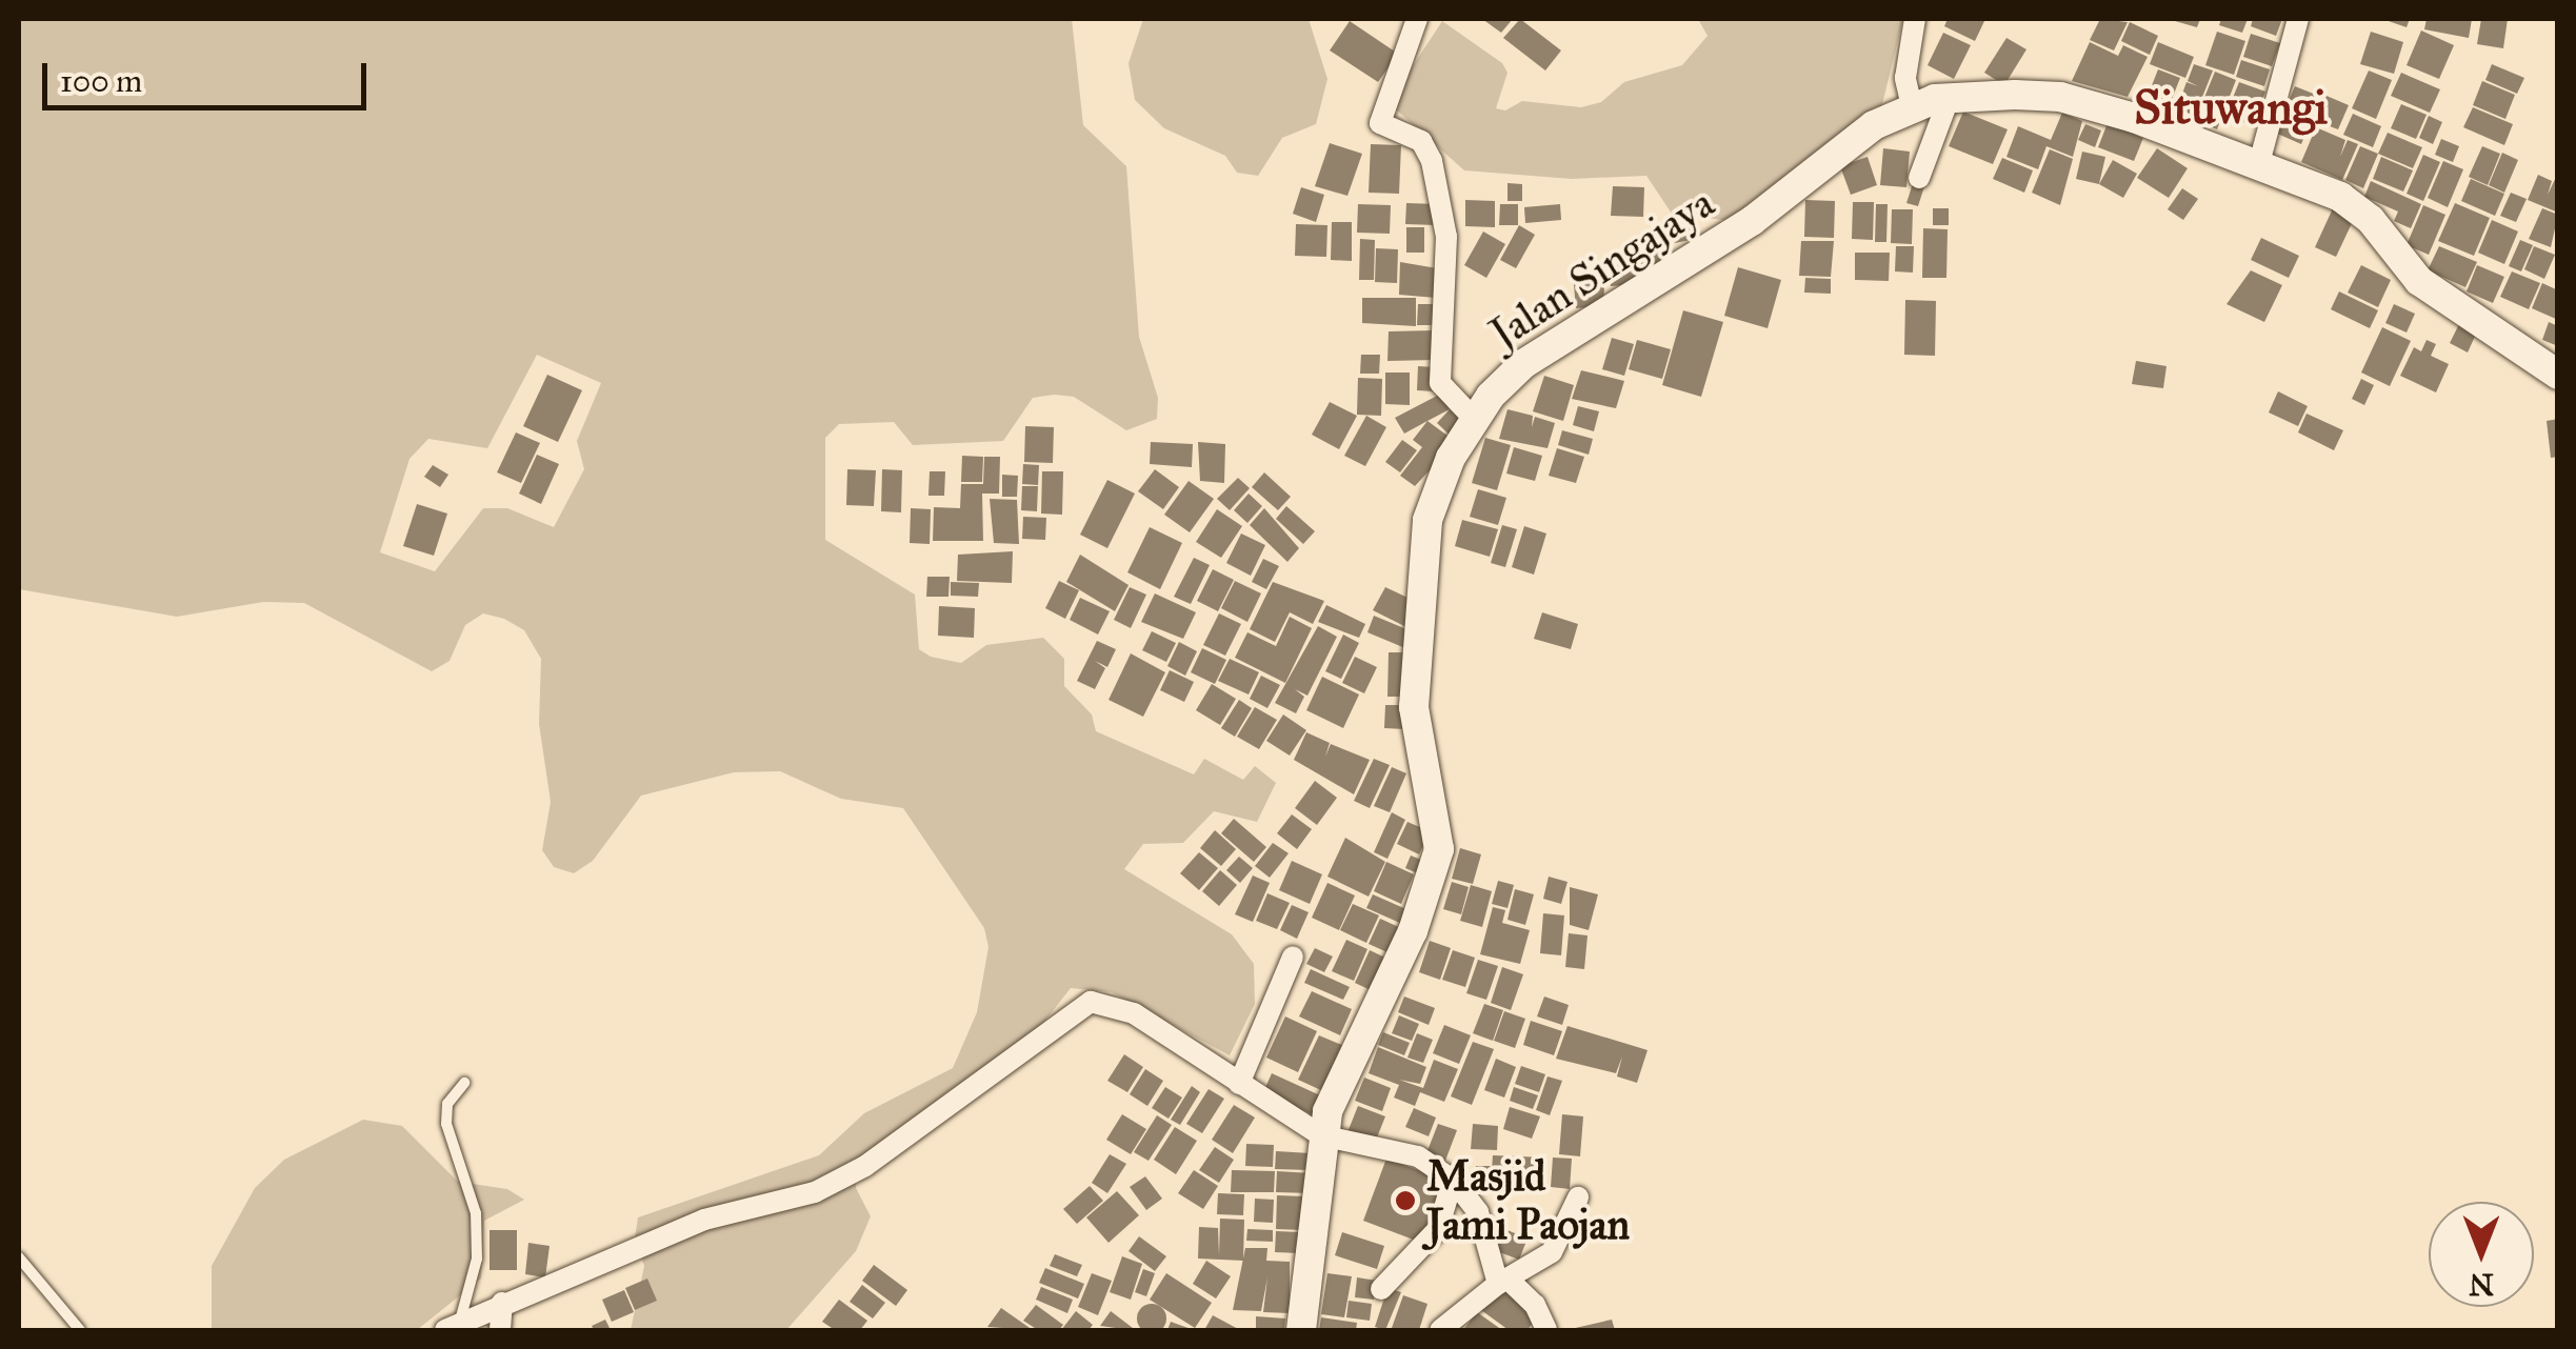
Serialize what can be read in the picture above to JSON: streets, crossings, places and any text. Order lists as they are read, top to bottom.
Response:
{
  "streets": {
    "street": ["Jalan Singajaya"]
  },
  "districts": ["Situwangi"],
  "places": ["Masjid Jami Paojan"],
  "scale_bar": "100 m",
  "north": "bottom"
}
